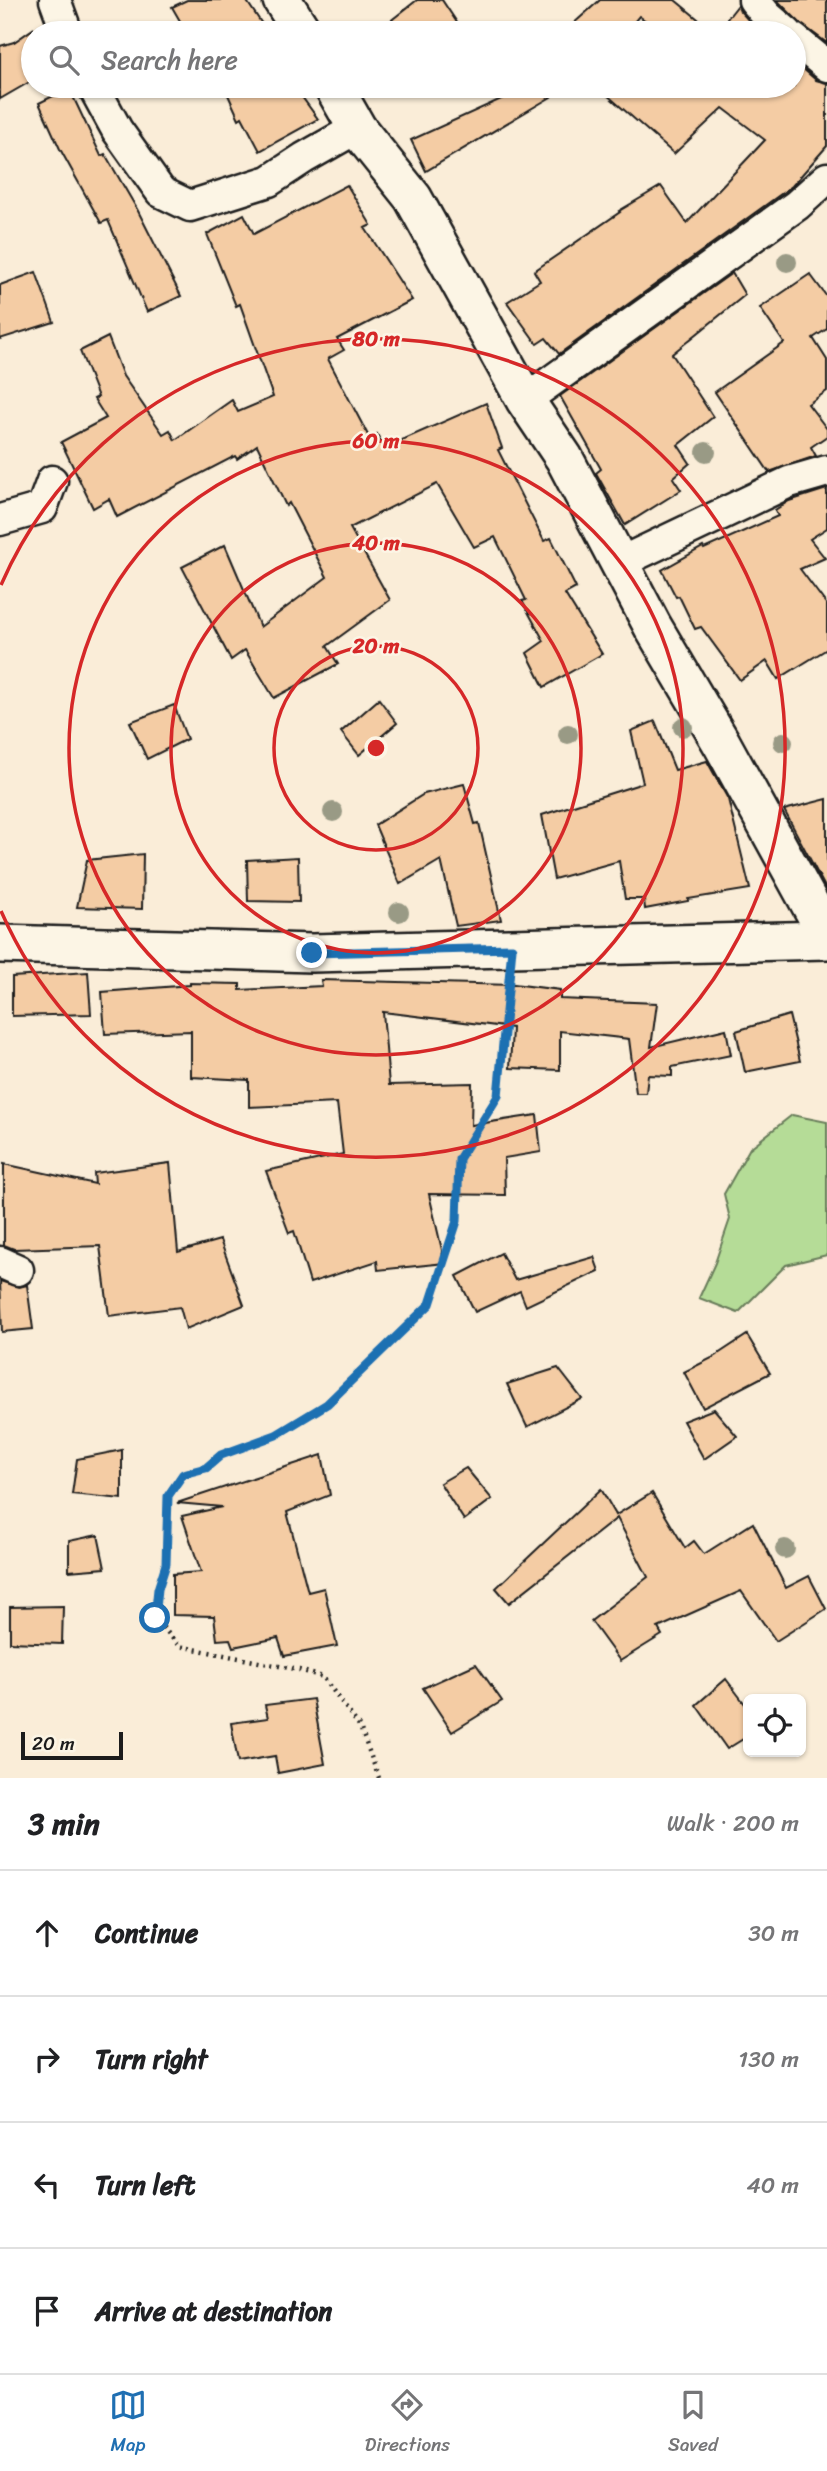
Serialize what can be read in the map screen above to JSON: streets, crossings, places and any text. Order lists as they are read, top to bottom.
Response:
{
  "scale_bar": "20 m",
  "page": {
    "search": "Search here",
    "scale": "20 m",
    "heading": ["3 min", "Walk · 200 m"],
    "list": [
      ["Continue", "30 m"],
      ["Turn right", "130 m"],
      ["Turn left", "40 m"],
      "Arrive at destination"
    ],
    "nav": ["Map", "Directions", "Saved"]
  },
  "rings": [
    "80 m",
    "60 m",
    "40 m",
    "20 m"
  ]
}
